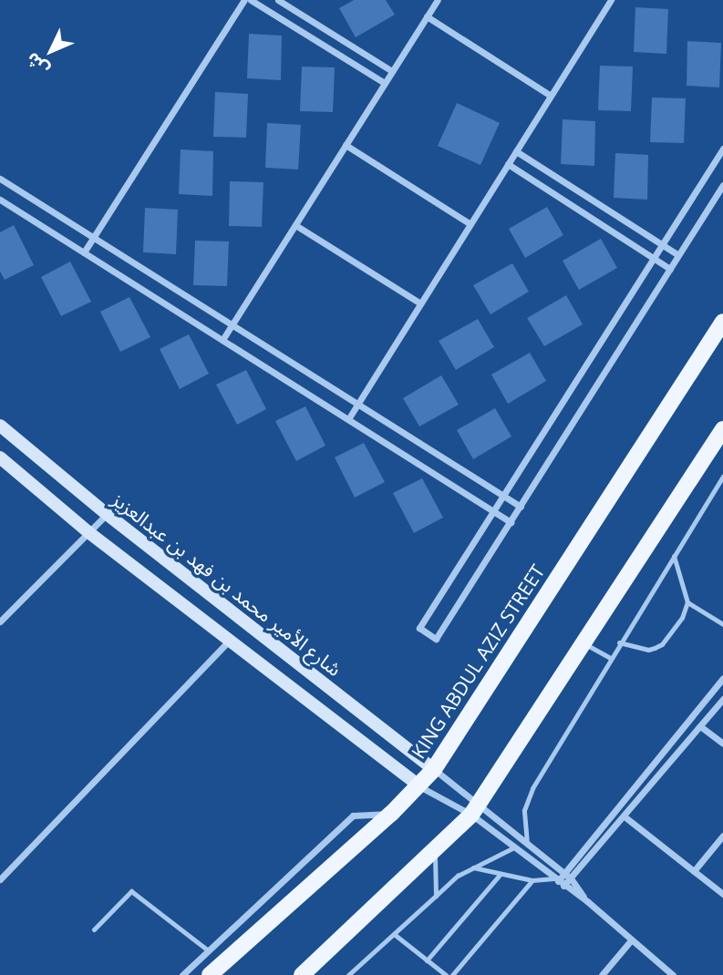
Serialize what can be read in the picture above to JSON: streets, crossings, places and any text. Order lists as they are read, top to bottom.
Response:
{
  "streets": {
    "main road": ["شارع الأمير محمد بن فهد بن عبدالعزيز", "KING ABDUL AZIZ STREET"]
  },
  "crossings": [
    ["شارع الأمير محمد بن فهد بن عبدالعزيز", "KING ABDUL AZIZ STREET"]
  ],
  "north": "bottom left"
}
